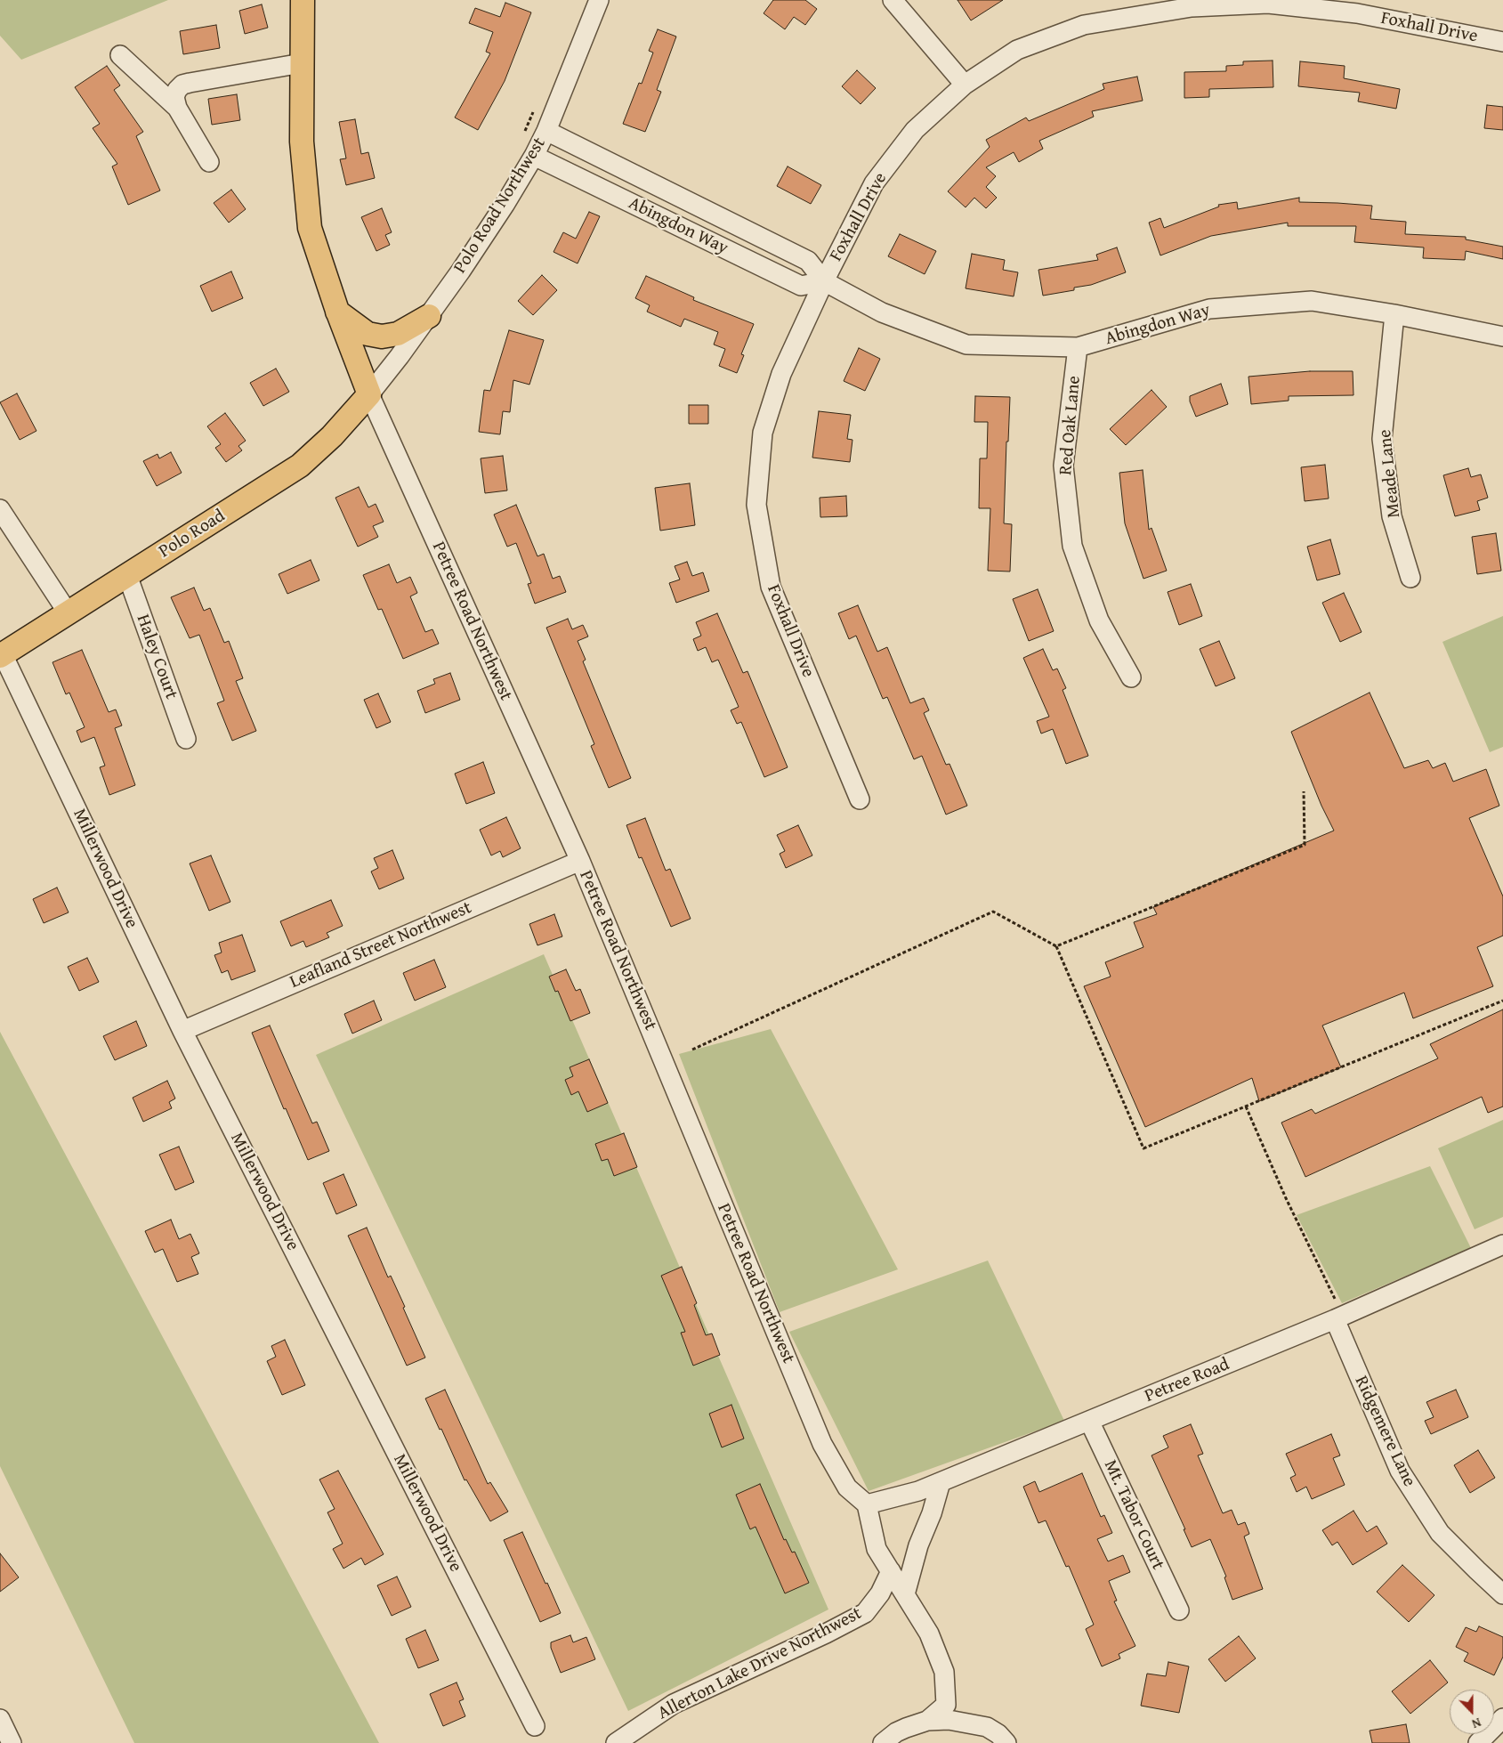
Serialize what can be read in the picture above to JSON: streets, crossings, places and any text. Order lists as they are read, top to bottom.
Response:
{
  "streets": {
    "main road": ["Polo Road"],
    "street": [
      "Foxhall Drive",
      "Polo Road Northwest",
      "Abingdon Way",
      "Red Oak Lane",
      "Meade Lane",
      "Petree Road Northwest",
      "Haley Court",
      "Millerwood Drive",
      "Leafland Street Northwest",
      "Petree Road",
      "Ridgemere Lane",
      "Mt. Tabor Court",
      "Allerton Lake Drive Northwest"
    ]
  },
  "crossings": [
    ["Foxhall Drive", "Abingdon Way"],
    ["Polo Road Northwest", "Abingdon Way"],
    ["Polo Road Northwest", "Polo Road"],
    ["Polo Road Northwest", "Petree Road Northwest"],
    ["Abingdon Way", "Red Oak Lane"],
    ["Abingdon Way", "Meade Lane"],
    ["Polo Road", "Petree Road Northwest"],
    ["Polo Road", "Haley Court"],
    ["Polo Road", "Millerwood Drive"],
    ["Petree Road Northwest", "Leafland Street Northwest"],
    ["Petree Road Northwest", "Petree Road"],
    ["Millerwood Drive", "Leafland Street Northwest"],
    ["Petree Road", "Ridgemere Lane"],
    ["Petree Road", "Mt. Tabor Court"]
  ],
  "north": "bottom"
}
